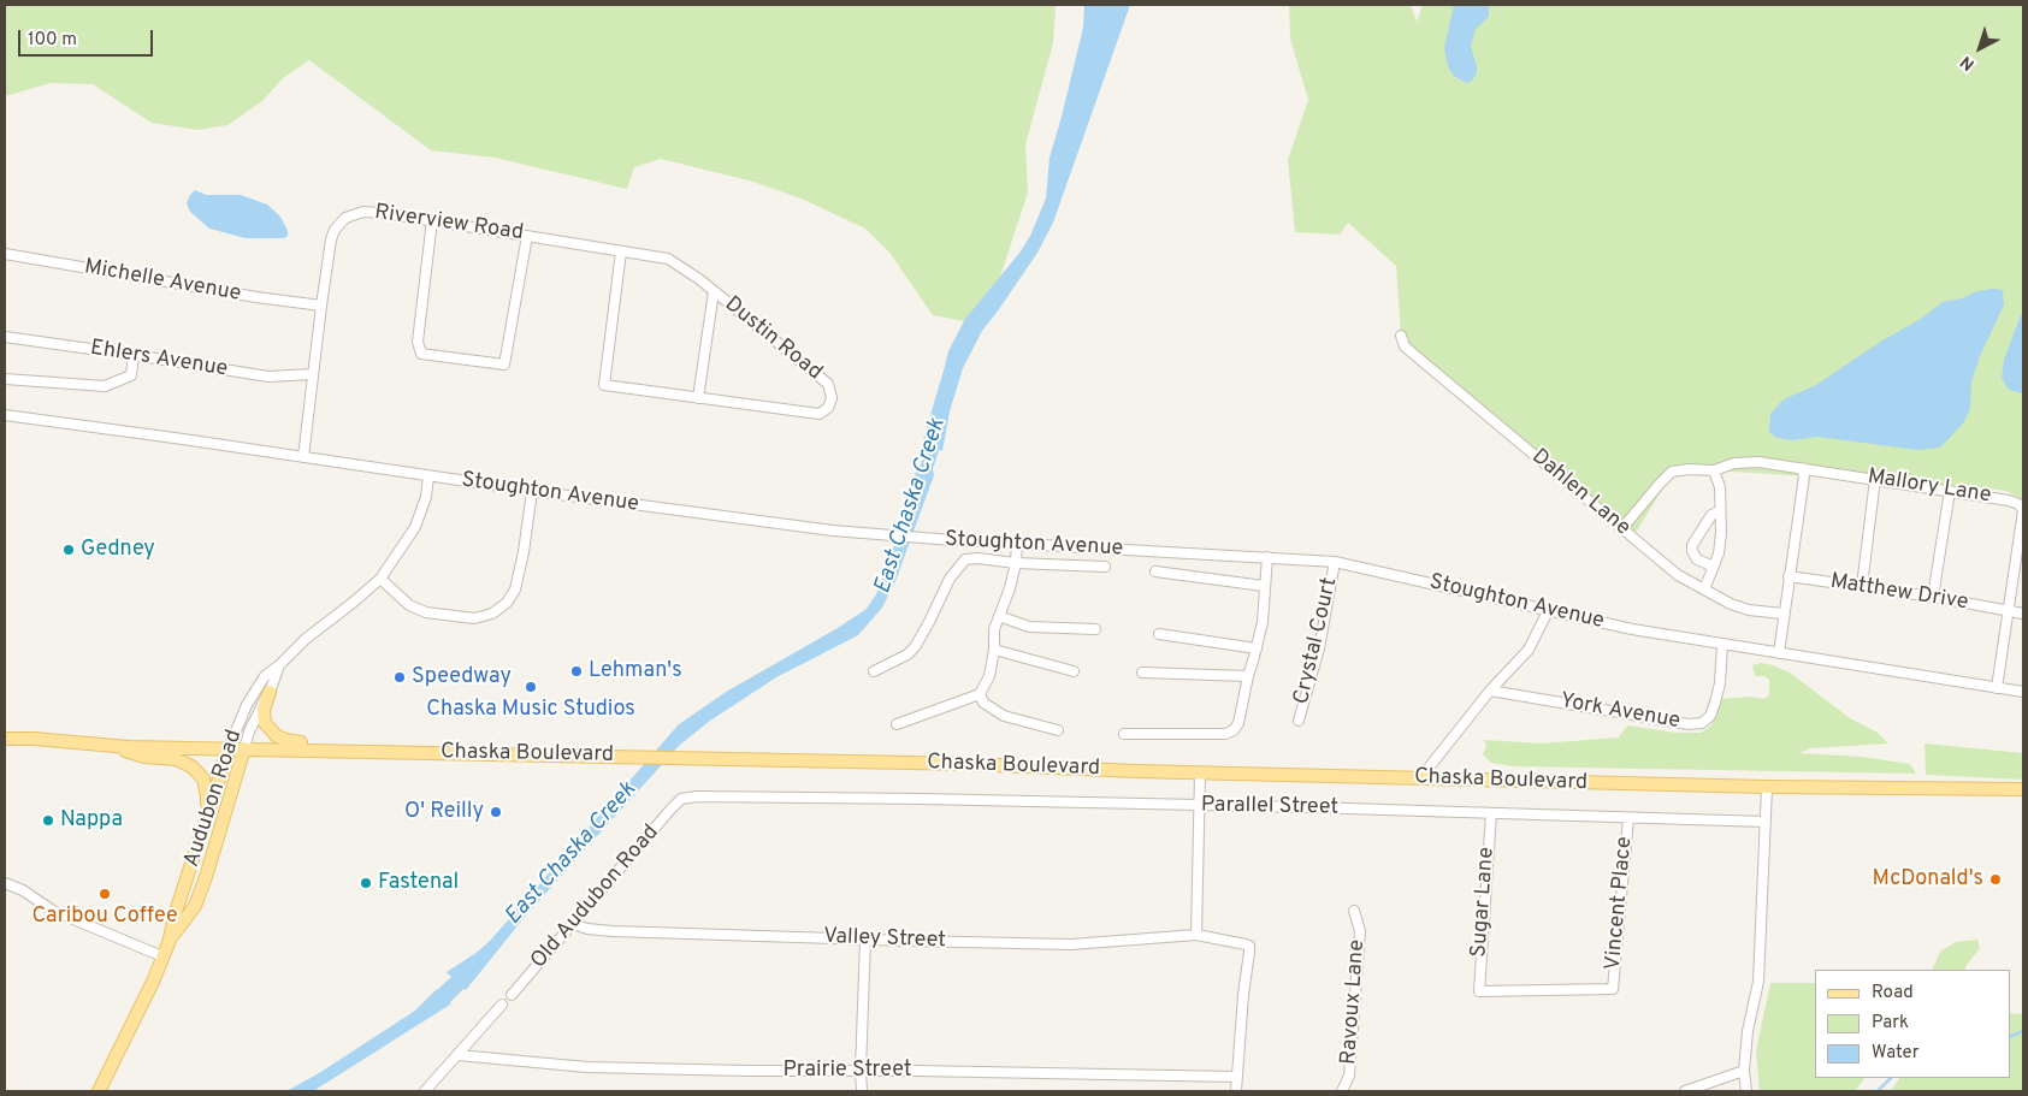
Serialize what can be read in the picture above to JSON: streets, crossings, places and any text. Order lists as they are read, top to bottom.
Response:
{
  "streets": {
    "main road": ["Chaska Boulevard", "Audubon Road"],
    "street": [
      "Riverview Road",
      "Michelle Avenue",
      "Dustin Road",
      "Ehlers Avenue",
      "Mallory Lane",
      "Stoughton Avenue",
      "Dahlen Lane",
      "Matthew Drive",
      "Crystal Court",
      "York Avenue",
      "Parallel Street",
      "Old Audubon Road",
      "Sugar Lane",
      "Vincent Place",
      "Valley Street",
      "Ravoux Lane",
      "Prairie Street"
    ]
  },
  "crossings": [
    ["Riverview Road", "Michelle Avenue"],
    ["Riverview Road", "Dustin Road"],
    ["Riverview Road", "Ehlers Avenue"],
    ["Riverview Road", "Stoughton Avenue"],
    ["Mallory Lane", "Dahlen Lane"],
    ["Mallory Lane", "Matthew Drive"],
    ["Stoughton Avenue", "Crystal Court"],
    ["Stoughton Avenue", "York Avenue"],
    ["Stoughton Avenue", "Audubon Road"],
    ["Chaska Boulevard", "Audubon Road"],
    ["Parallel Street", "Old Audubon Road"],
    ["Parallel Street", "Sugar Lane"],
    ["Parallel Street", "Vincent Place"],
    ["Old Audubon Road", "Valley Street"],
    ["Sugar Lane", "Vincent Place"],
    ["Valley Street", "Prairie Street"]
  ],
  "water": ["East Chaska Creek"],
  "places": [
    "Gedney",
    "Lehman's",
    "Speedway",
    "Chaska Music Studios",
    "O' Reilly",
    "Nappa",
    "McDonald's",
    "Fastenal",
    "Caribou Coffee"
  ],
  "legend": ["Road", "Park", "Water"],
  "scale_bar": "100 m",
  "north": "bottom left"
}
